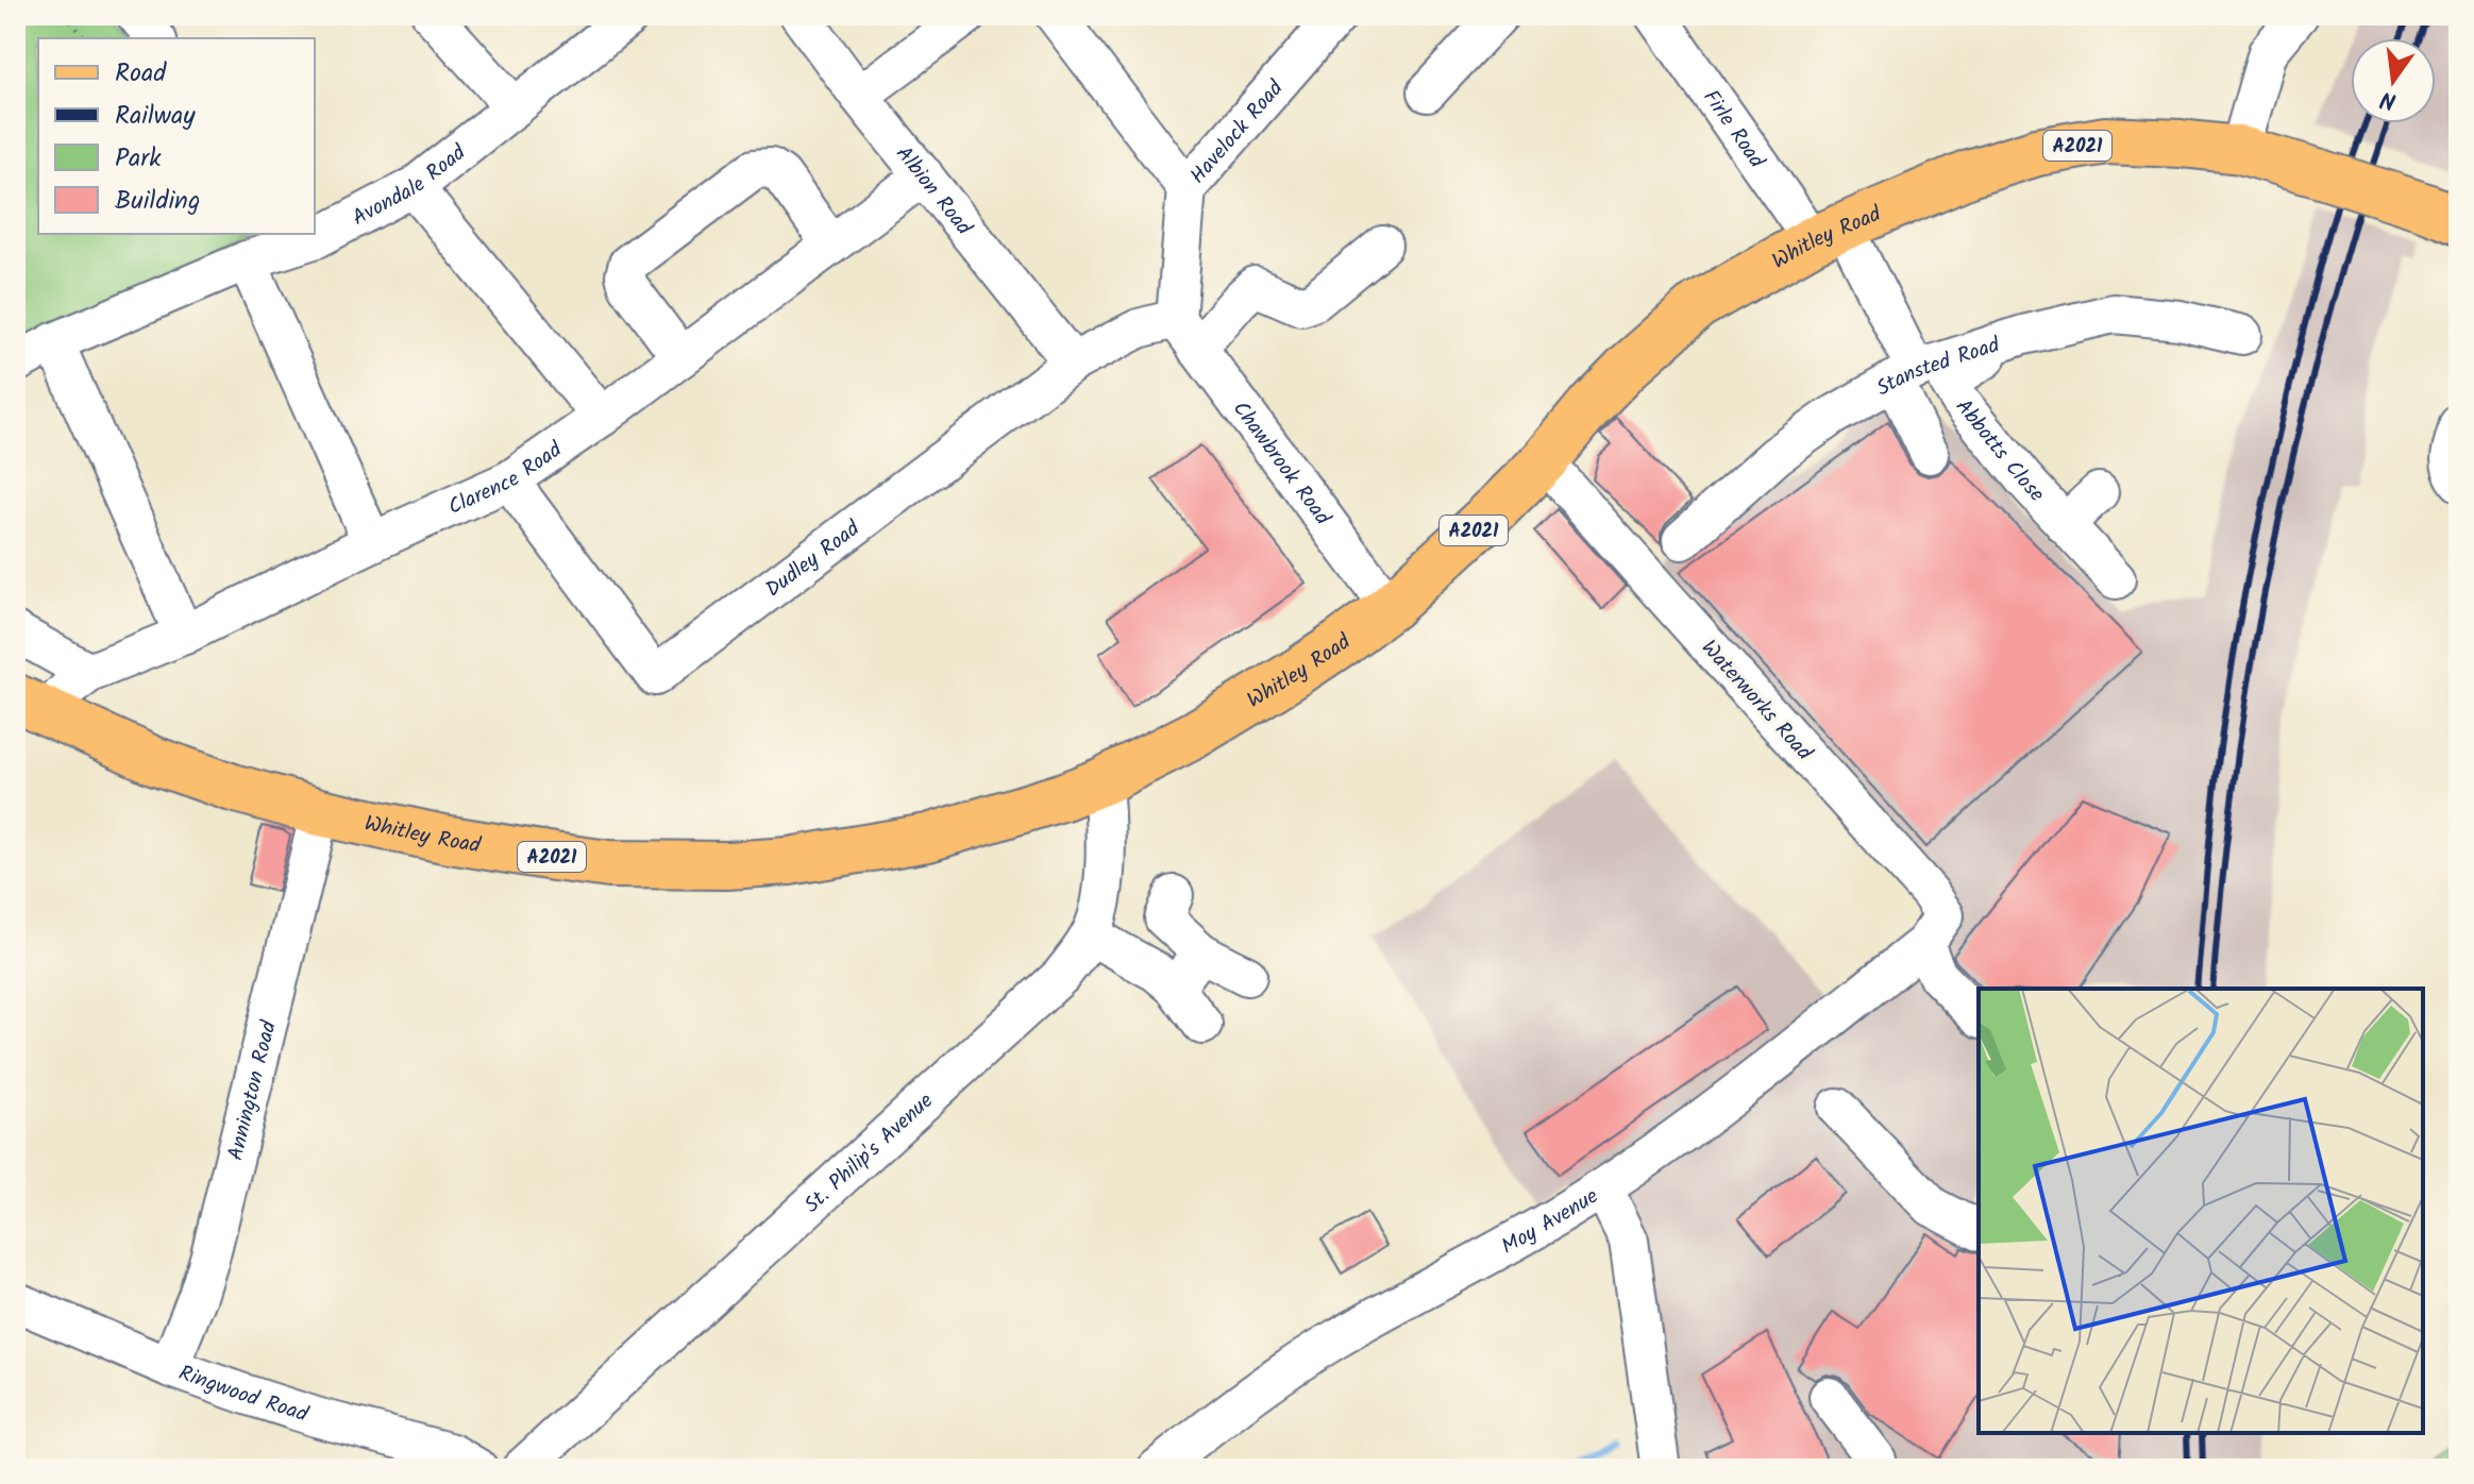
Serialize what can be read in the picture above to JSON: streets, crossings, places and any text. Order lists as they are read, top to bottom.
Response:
{
  "streets": {
    "main road": ["A2021", "Whitley Road"],
    "street": [
      "Firle Road",
      "Havelock Road",
      "Avondale Road",
      "Albion Road",
      "Stansted Road",
      "Abbotts Close",
      "Chawbrook Road",
      "Clarence Road",
      "Dudley Road",
      "Waterworks Road",
      "Annington Road",
      "St. Philip's Avenue",
      "Moy Avenue",
      "Ringwood Road"
    ]
  },
  "crossings": [
    ["Firle Road", "Whitley Road"],
    ["Havelock Road", "Chawbrook Road"],
    ["Havelock Road", "Dudley Road"],
    ["Albion Road", "Clarence Road"],
    ["Albion Road", "Dudley Road"],
    ["Whitley Road", "Chawbrook Road"],
    ["Whitley Road", "Clarence Road"],
    ["Whitley Road", "Waterworks Road"],
    ["Whitley Road", "Annington Road"],
    ["Whitley Road", "St. Philip's Avenue"],
    ["Stansted Road", "Abbotts Close"],
    ["Chawbrook Road", "Dudley Road"],
    ["Clarence Road", "Dudley Road"],
    ["Waterworks Road", "Moy Avenue"],
    ["Annington Road", "Ringwood Road"]
  ],
  "legend": [
    "Road",
    "Railway",
    "Park",
    "Building"
  ],
  "north": "bottom"
}
